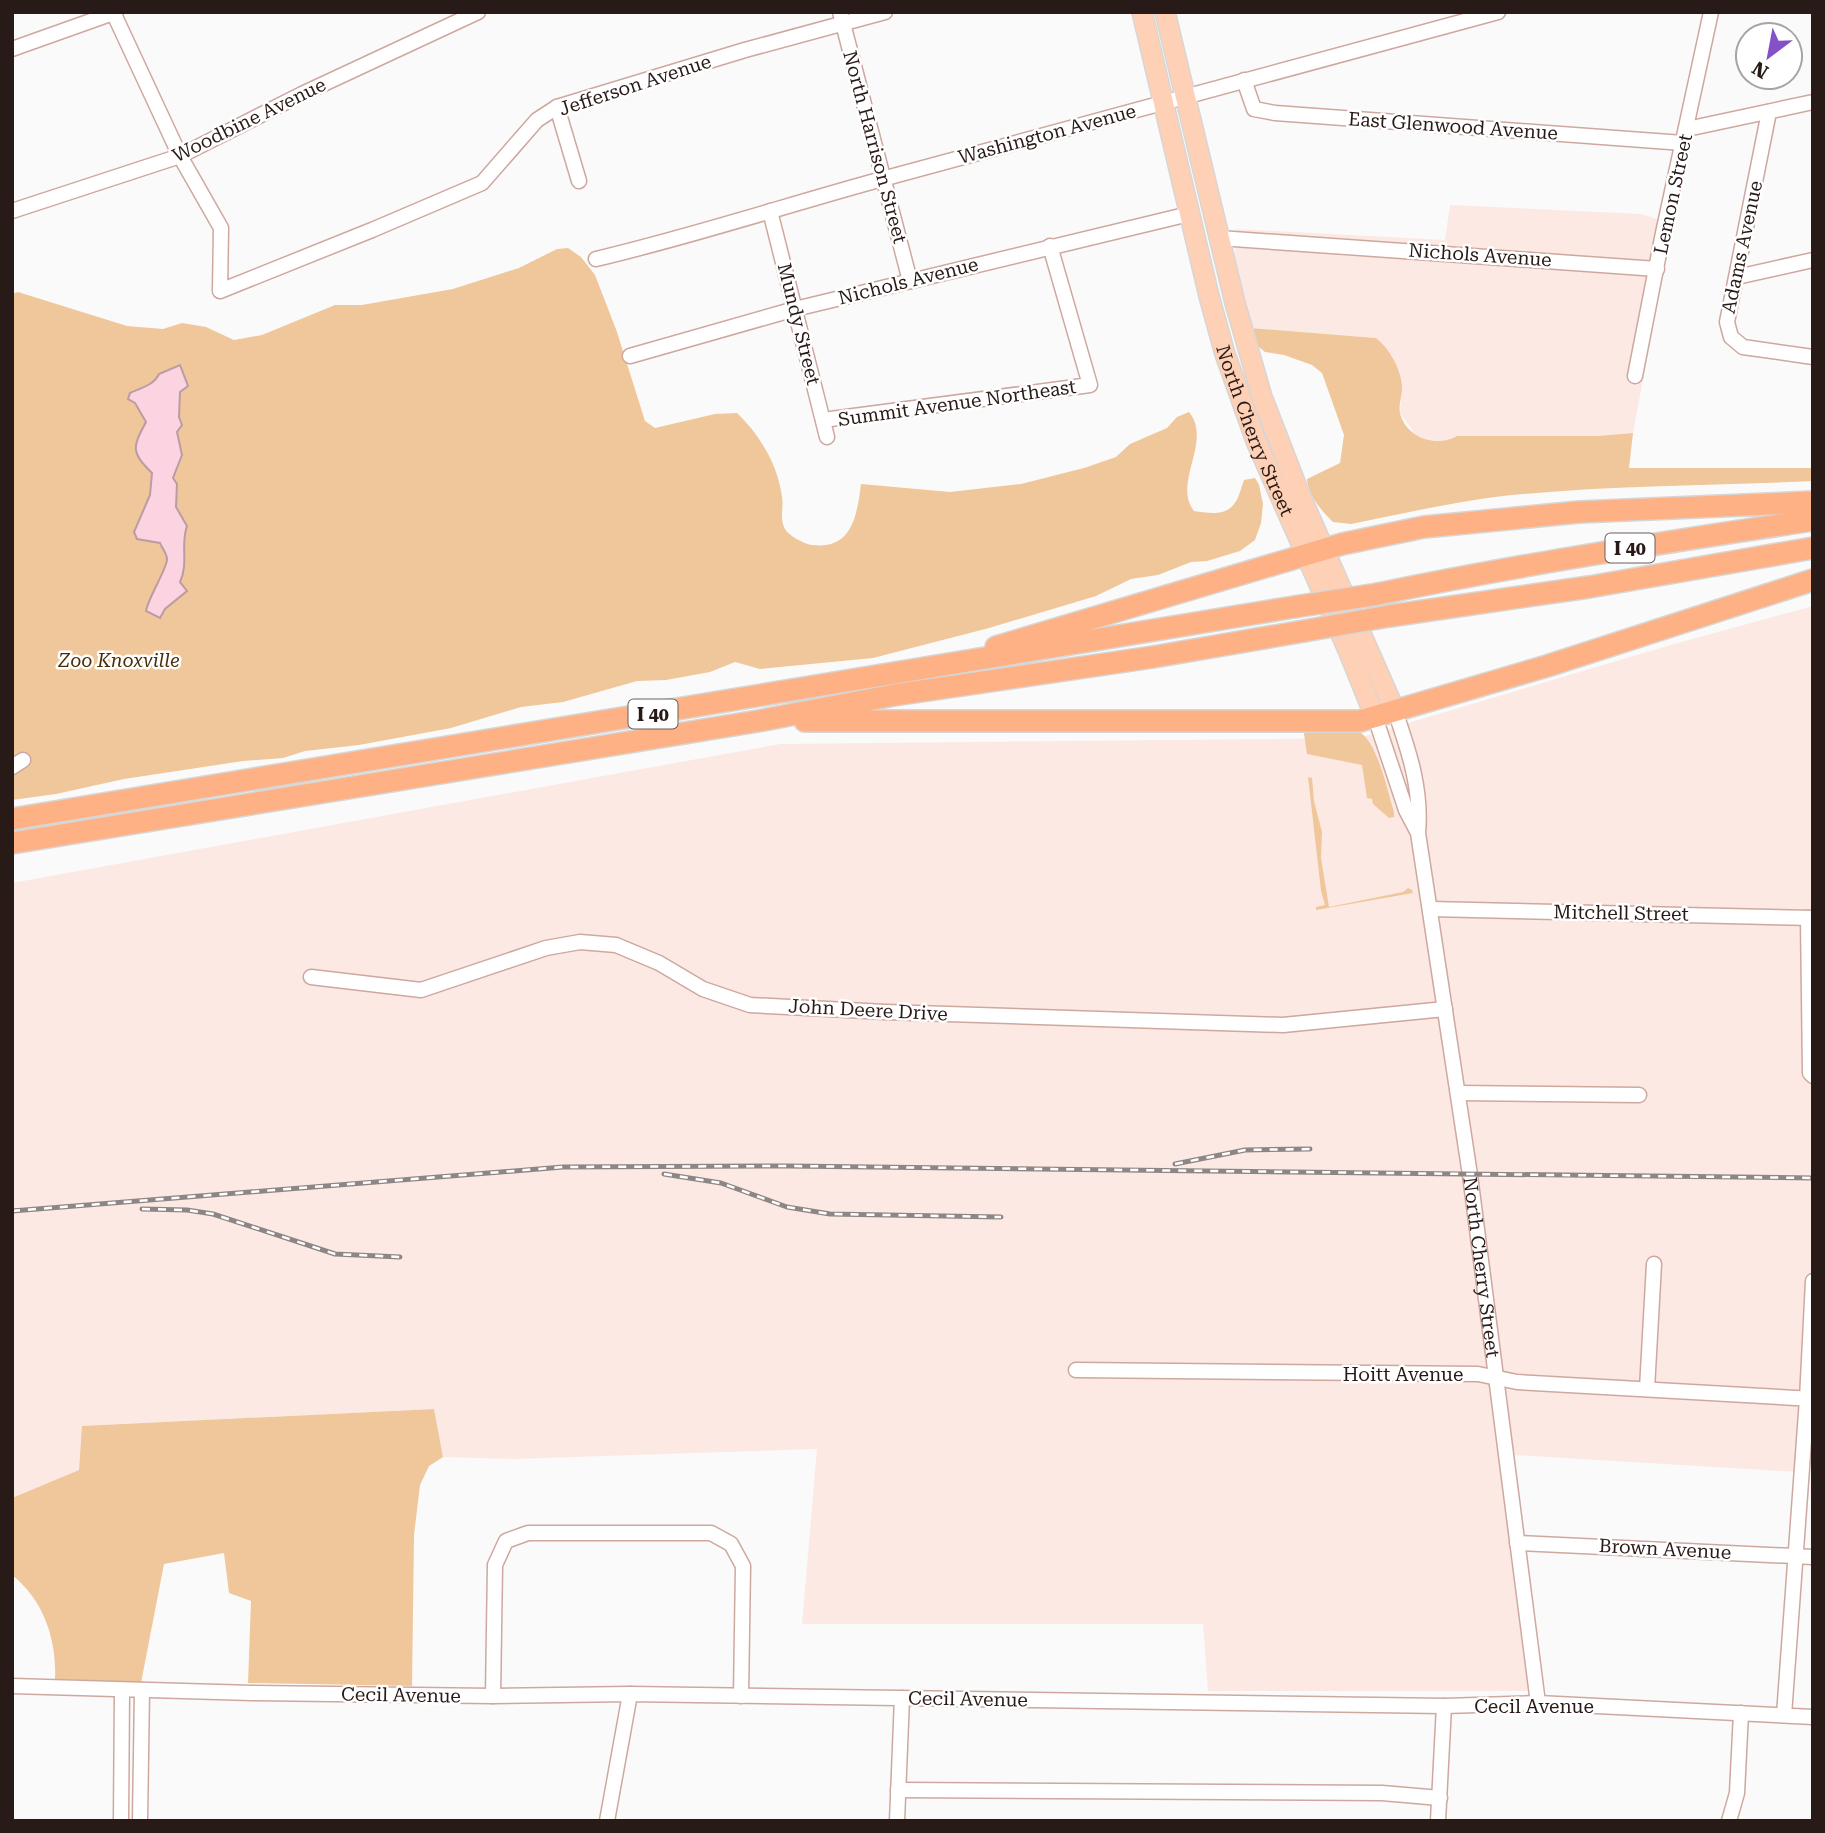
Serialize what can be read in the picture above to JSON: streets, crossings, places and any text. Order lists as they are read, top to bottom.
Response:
{
  "streets": {
    "highway": ["I 40"],
    "main road": ["North Cherry Street"],
    "street": [
      "Jefferson Avenue",
      "Woodbine Avenue",
      "East Glenwood Avenue",
      "Washington Avenue",
      "North Harrison Street",
      "Lemon Street",
      "Adams Avenue",
      "Nichols Avenue",
      "Mundy Street",
      "Summit Avenue Northeast",
      "Mitchell Street",
      "John Deere Drive",
      "Hoitt Avenue",
      "Brown Avenue",
      "Cecil Avenue"
    ]
  },
  "crossings": [
    ["Jefferson Avenue", "Woodbine Avenue"],
    ["Jefferson Avenue", "North Harrison Street"],
    ["East Glenwood Avenue", "Washington Avenue"],
    ["East Glenwood Avenue", "Lemon Street"],
    ["East Glenwood Avenue", "Adams Avenue"],
    ["Washington Avenue", "North Harrison Street"],
    ["Washington Avenue", "Mundy Street"],
    ["Washington Avenue", "North Cherry Street"],
    ["North Harrison Street", "Nichols Avenue"],
    ["Lemon Street", "Nichols Avenue"],
    ["Nichols Avenue", "Mundy Street"],
    ["Nichols Avenue", "Summit Avenue Northeast"],
    ["Nichols Avenue", "North Cherry Street"],
    ["Mundy Street", "Summit Avenue Northeast"],
    ["North Cherry Street", "Mitchell Street"],
    ["North Cherry Street", "John Deere Drive"],
    ["North Cherry Street", "Hoitt Avenue"],
    ["North Cherry Street", "Brown Avenue"],
    ["North Cherry Street", "Cecil Avenue"]
  ],
  "parks": ["Zoo Knoxville"],
  "north": "bottom left"
}
